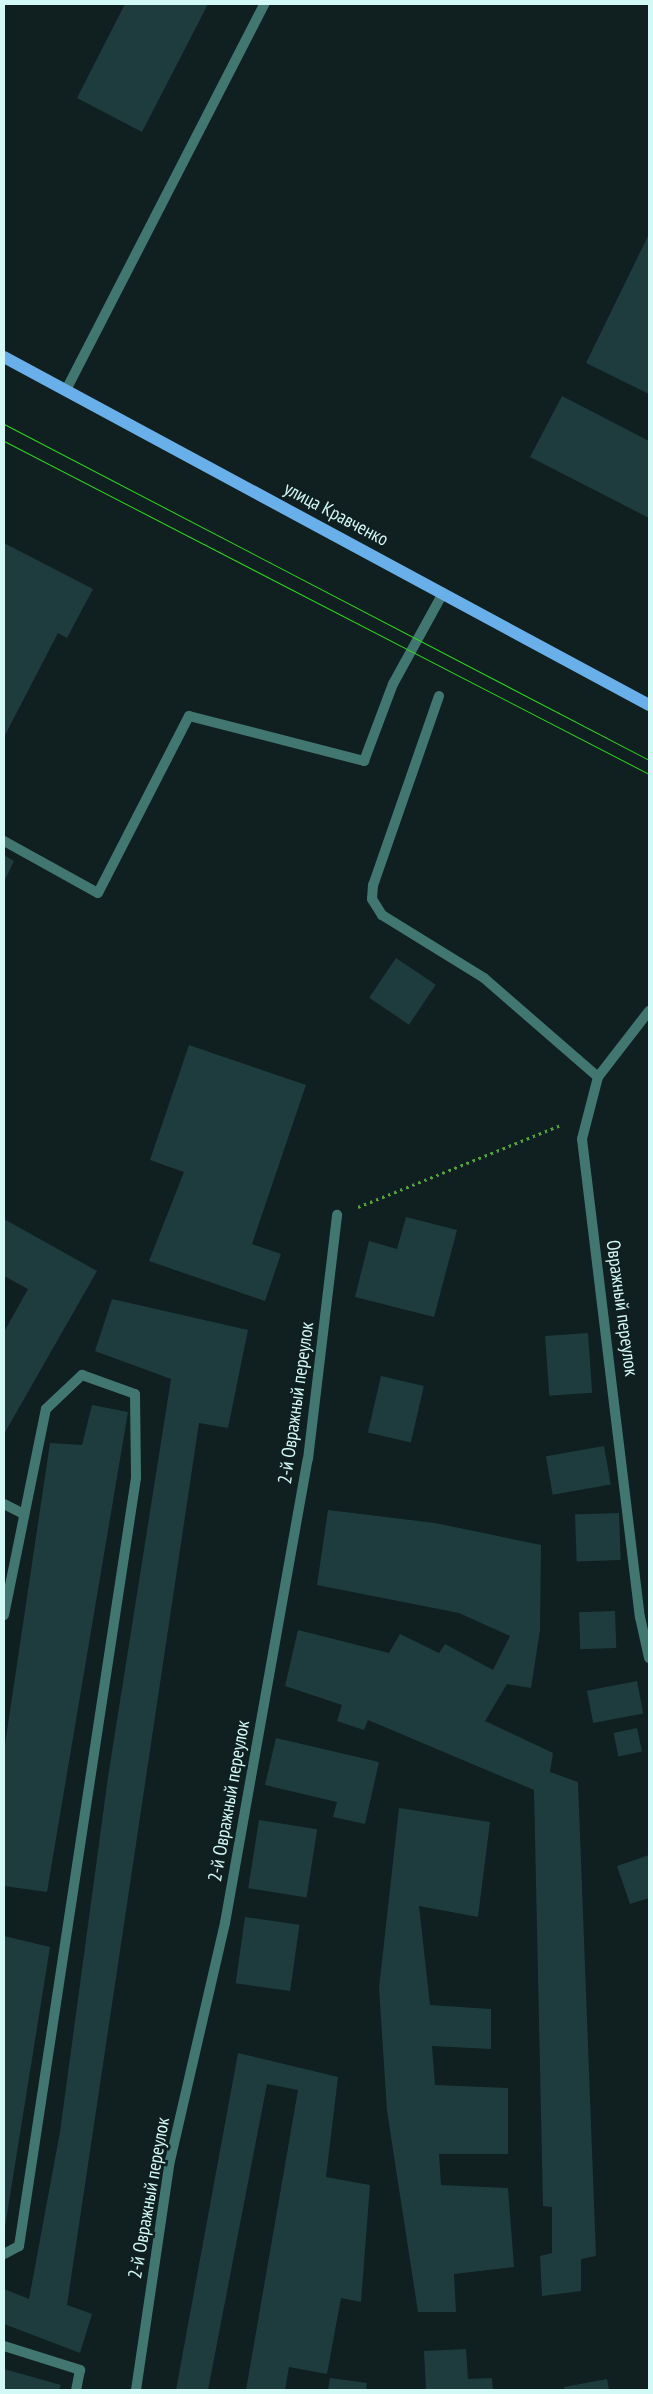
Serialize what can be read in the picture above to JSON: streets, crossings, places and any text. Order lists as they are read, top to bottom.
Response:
{
  "streets": {
    "main road": ["улица Кравченко"],
    "street": ["Овражный переулок", "2-й Овражный переулок"]
  }
}
